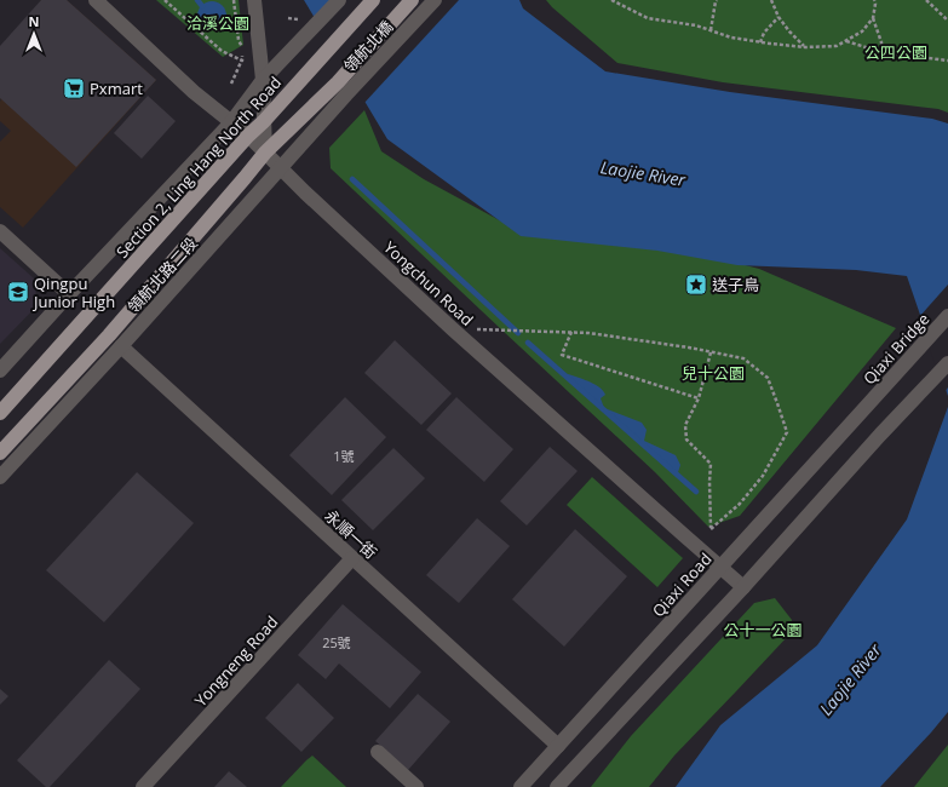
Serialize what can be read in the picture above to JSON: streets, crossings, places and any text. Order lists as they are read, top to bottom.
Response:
{
  "streets": {
    "main road": ["領航北橋", "Section 2, Ling Hang North Road"],
    "street": [
      "領航北路二段",
      "Yongchun Road",
      "Qiaxi Bridge",
      "永順一街",
      "Qiaxi Road",
      "Yongneng Road"
    ]
  },
  "crossings": [
    ["領航北橋", "Section 2, Ling Hang North Road"],
    ["領航北橋", "領航北路二段"],
    ["領航北橋", "Yongchun Road"],
    ["Section 2, Ling Hang North Road", "Yongchun Road"],
    ["領航北路二段", "Yongchun Road"],
    ["領航北路二段", "永順一街"],
    ["Yongchun Road", "Qiaxi Road"],
    ["Qiaxi Bridge", "Qiaxi Road"],
    ["永順一街", "Qiaxi Road"],
    ["永順一街", "Yongneng Road"]
  ],
  "water": ["Laojie River"],
  "parks": [
    "洽溪公園",
    "公四公園",
    "兒十公園",
    "公十一公園"
  ],
  "places": {
    "supermarket": ["Pxmart"],
    "place": ["送子鳥"],
    "school or university": ["Qingpu Junior High"]
  },
  "house_numbers": ["1號", "25號"],
  "north": "top"
}
